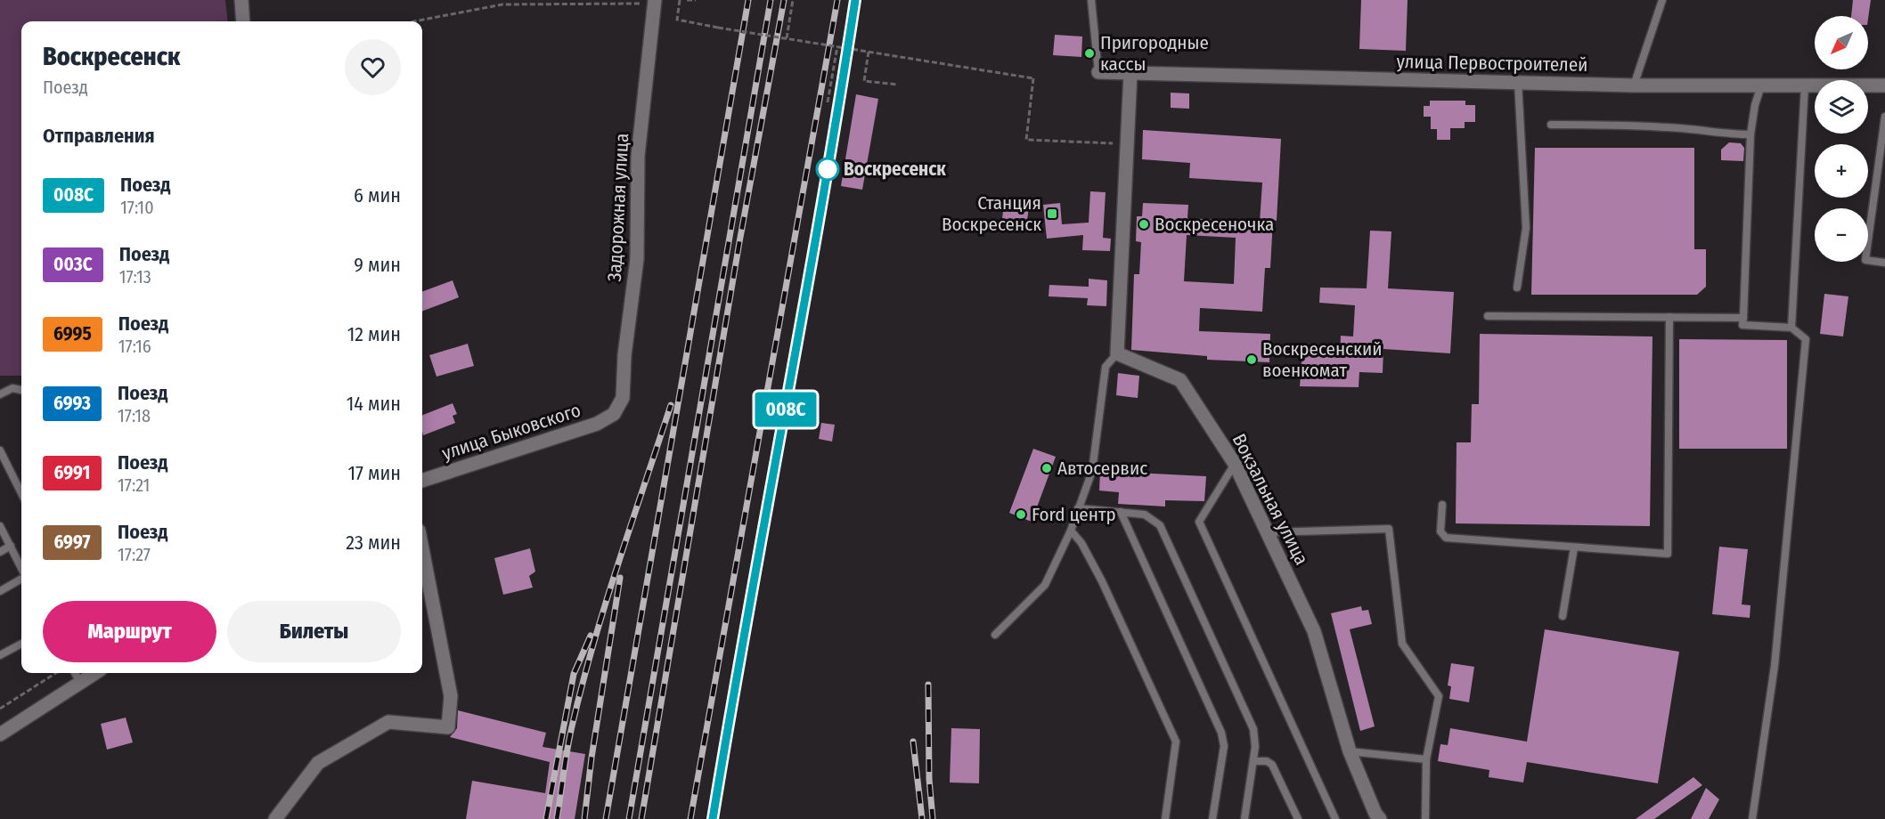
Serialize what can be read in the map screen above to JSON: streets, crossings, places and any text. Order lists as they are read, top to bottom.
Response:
{
  "streets": {
    "street": [
      "улица Первостроителей",
      "Задорожная улица",
      "улица Быковского",
      "Вокзальная улица"
    ]
  },
  "crossings": [
    ["Задорожная улица", "улица Быковского"]
  ],
  "places": {
    "other": [
      "Пригородные кассы",
      "Воскресенск",
      "Воскресеночка",
      "Воскресенский военкомат",
      "Автосервис",
      "Ford центр"
    ],
    "transit": ["Станция Воскресенск"]
  },
  "north": "bottom left",
  "page": {
    "on_map": "008С",
    "map_buttons": ["+", "−"],
    "heading": [
      ["Воскресенск", "Поезд"],
      "Отправления"
    ],
    "list": [
      {
        "mark": "008С",
        "name": "Поезд",
        "note": "17:10",
        "value": "6 мин"
      },
      {
        "mark": "003С",
        "name": "Поезд",
        "note": "17:13",
        "value": "9 мин"
      },
      {
        "mark": "6995",
        "name": "Поезд",
        "note": "17:16",
        "value": "12 мин"
      },
      {
        "mark": "6993",
        "name": "Поезд",
        "note": "17:18",
        "value": "14 мин"
      },
      {
        "mark": "6991",
        "name": "Поезд",
        "note": "17:21",
        "value": "17 мин"
      },
      {
        "mark": "6997",
        "name": "Поезд",
        "note": "17:27",
        "value": "23 мин"
      }
    ],
    "buttons": ["Маршрут", "Билеты"]
  }
}
